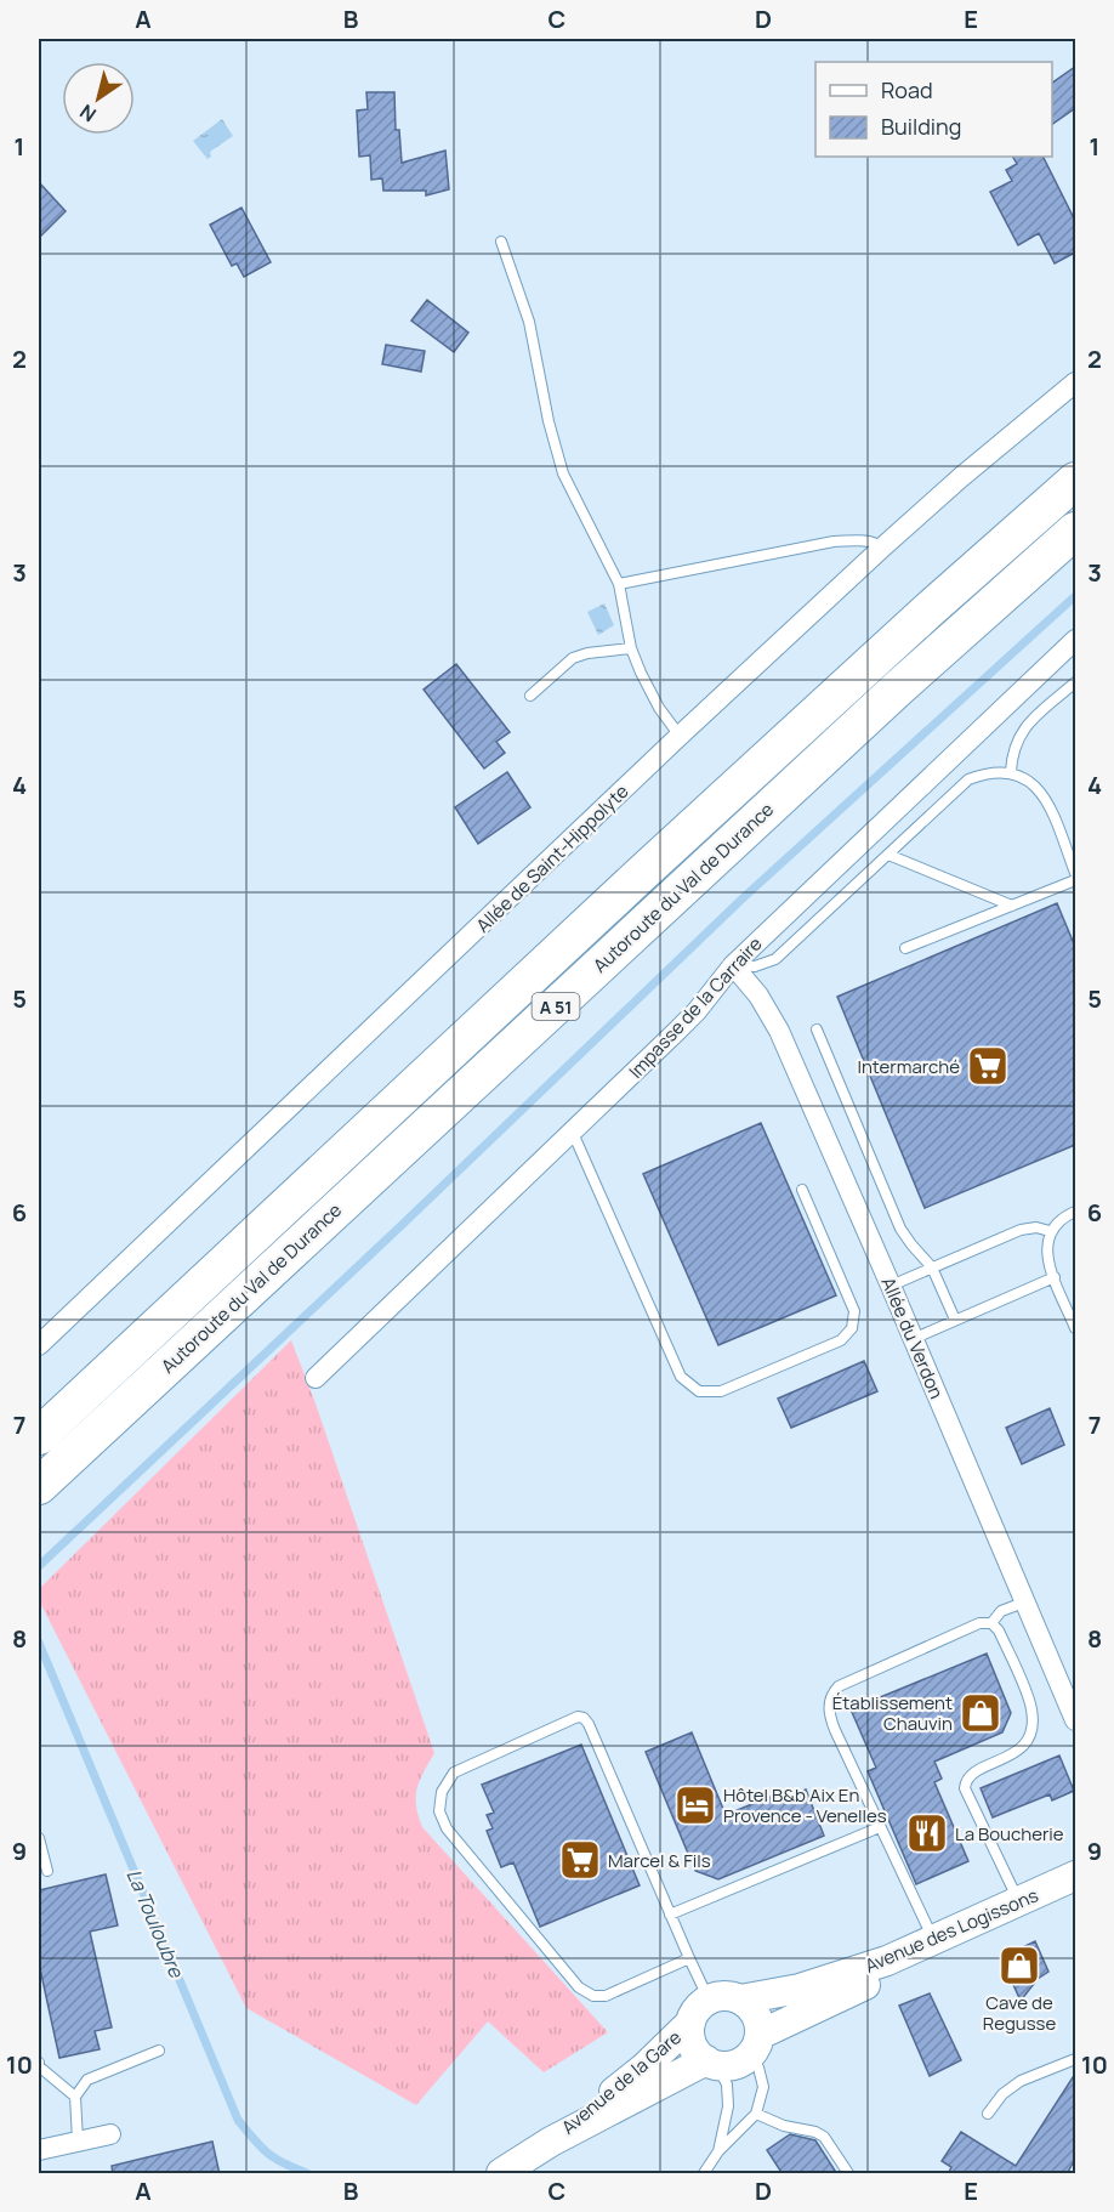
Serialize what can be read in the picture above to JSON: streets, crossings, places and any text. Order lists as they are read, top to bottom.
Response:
{
  "streets": {
    "highway": ["Autoroute du Val de Durance", "A 51"],
    "main road": ["Avenue des Logissons", "Avenue de la Gare"],
    "street": ["Allée de Saint-Hippolyte", "Impasse de la Carraire", "Allée du Verdon"]
  },
  "crossings": [
    ["Impasse de la Carraire", "Allée du Verdon"],
    ["Avenue des Logissons", "Avenue de la Gare"]
  ],
  "water": ["La Touloubre"],
  "places": {
    "supermarket": ["Intermarché", "Marcel & Fils"],
    "shop": ["Établissement Chauvin", "Cave de Regusse"],
    "hotel": ["Hôtel B&b Aix En Provence - Venelles"],
    "restaurant": ["La Boucherie"]
  },
  "legend": ["Road", "Building"],
  "north": "bottom left",
  "grid": {
    "columns": [
      "A",
      "B",
      "C",
      "D",
      "E"
    ],
    "rows": [
      "1",
      "2",
      "3",
      "4",
      "5",
      "6",
      "7",
      "8",
      "9",
      "10"
    ]
  }
}
